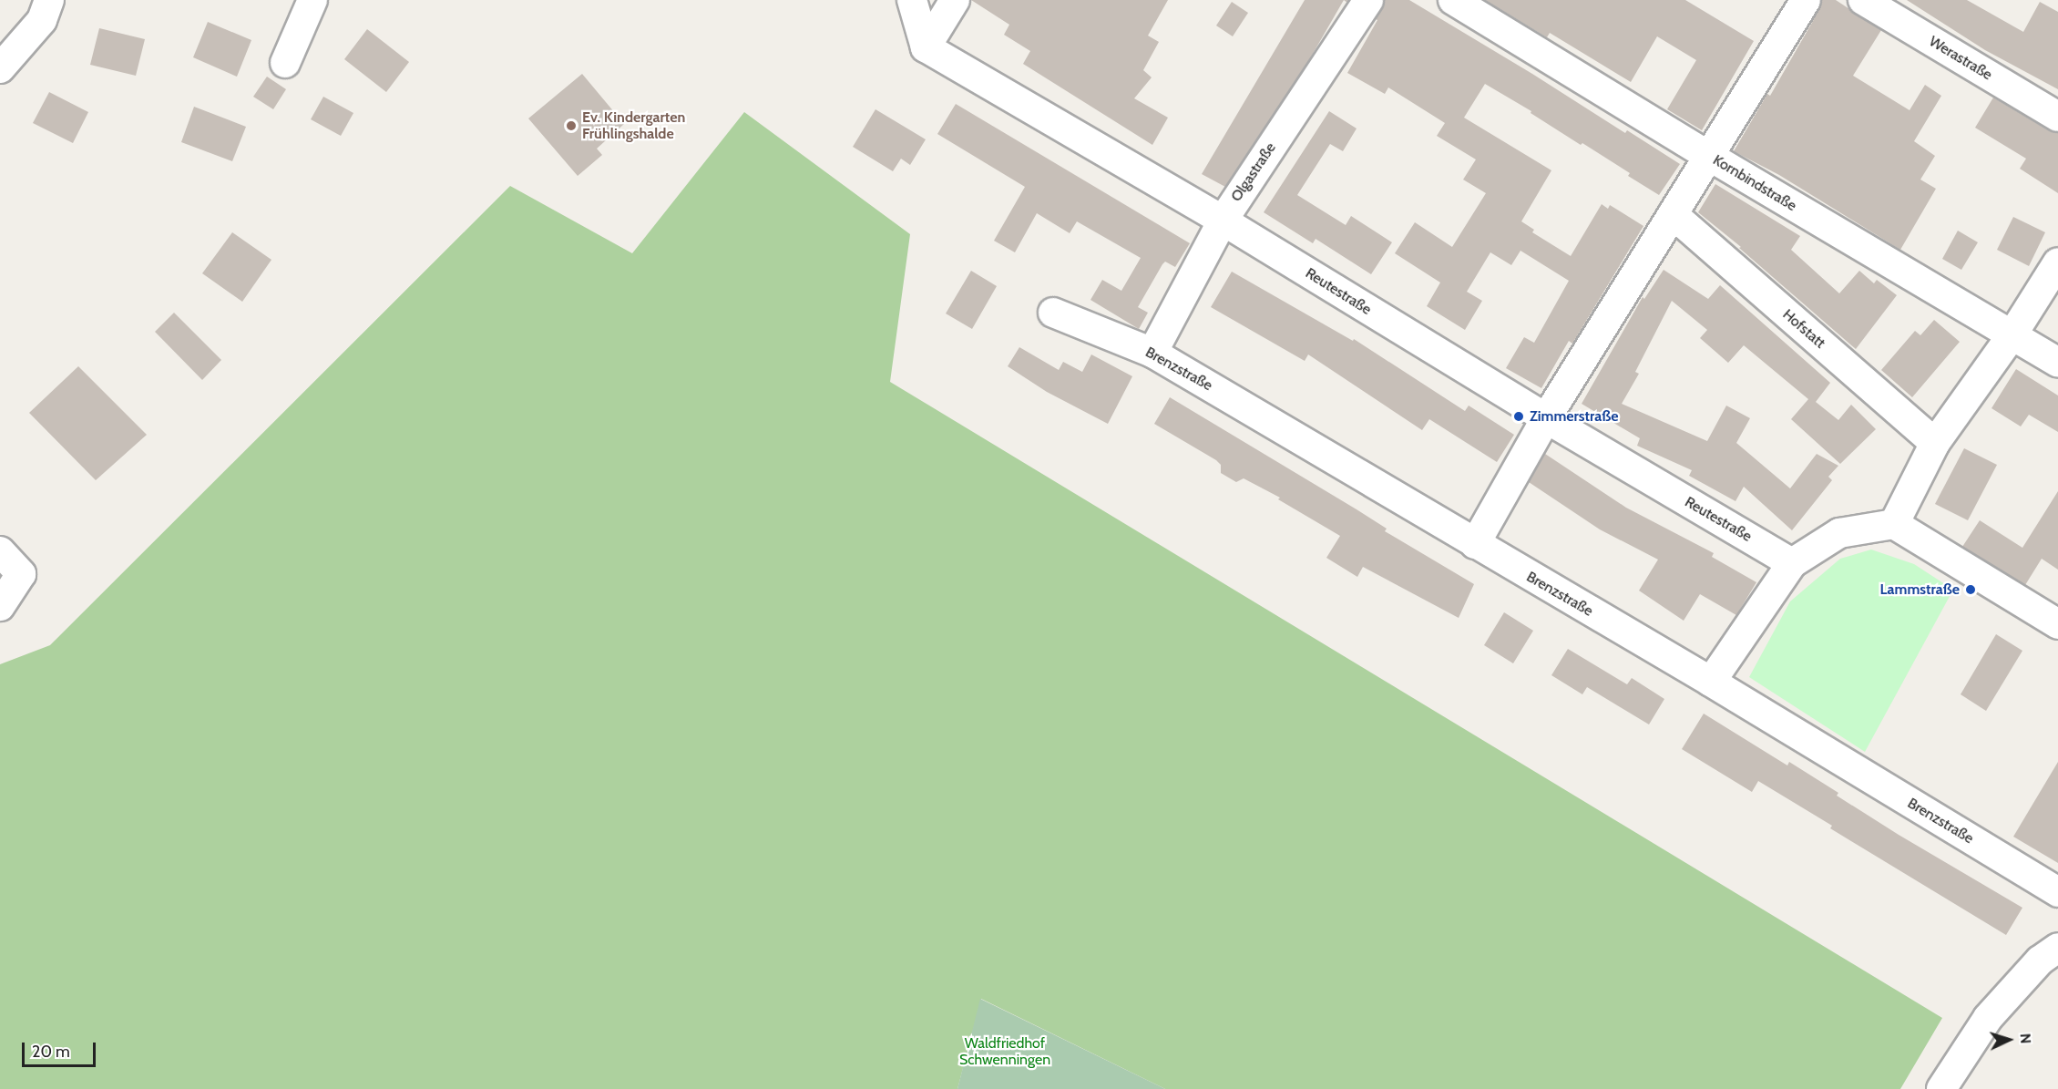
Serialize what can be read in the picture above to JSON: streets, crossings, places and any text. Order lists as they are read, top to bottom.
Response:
{
  "streets": {
    "street": [
      "Werastraße",
      "Olgastraße",
      "Kornbindstraße",
      "Reutestraße",
      "Hofstatt",
      "Brenzstraße"
    ]
  },
  "crossings": [
    ["Olgastraße", "Reutestraße"],
    ["Olgastraße", "Brenzstraße"]
  ],
  "parks": ["Waldfriedhof Schwenningen"],
  "places": ["Ev. Kindergarten Frühlingshalde", "Zimmerstraße", "Lammstraße"],
  "scale_bar": "20 m",
  "north": "right"
}
